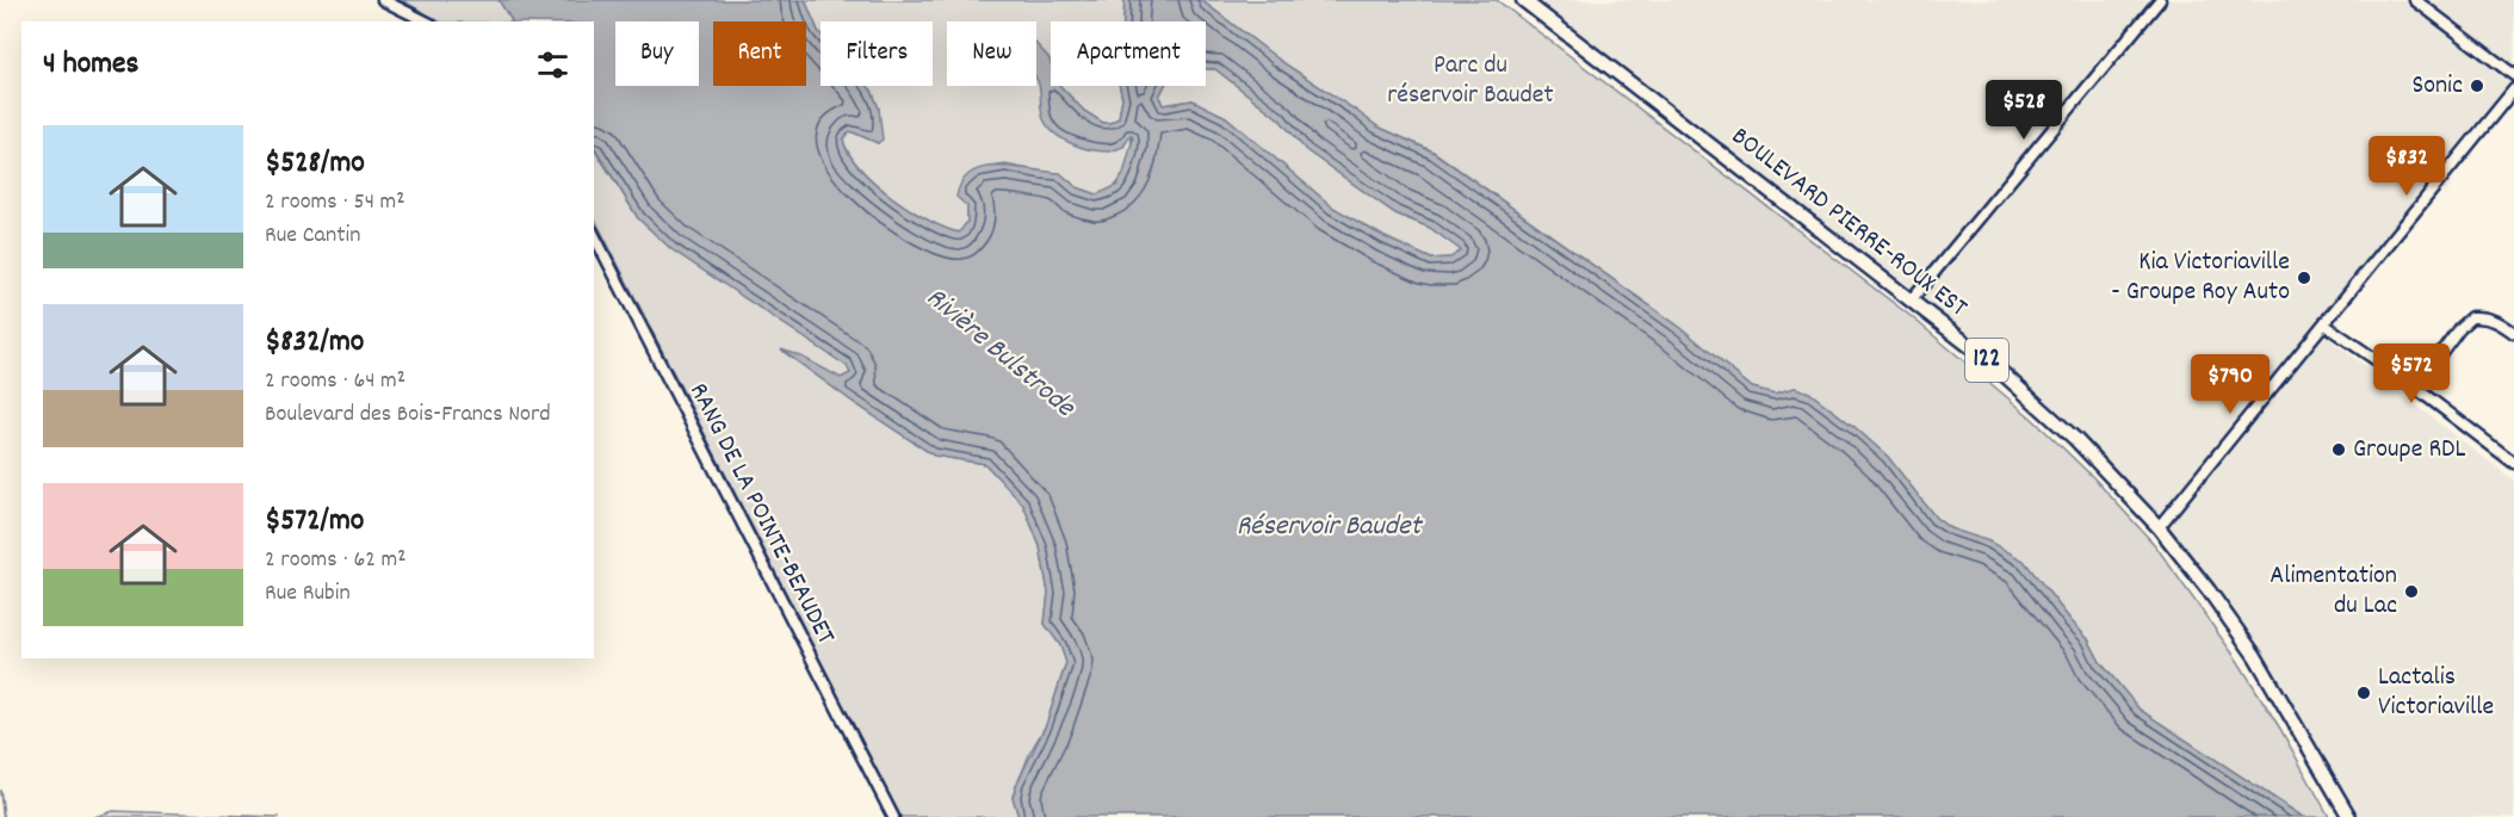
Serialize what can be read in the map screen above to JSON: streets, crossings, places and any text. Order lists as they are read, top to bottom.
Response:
{
  "streets": {
    "main road": ["BOULEVARD PIERRE-ROUX EST", "122"],
    "street": ["RANG DE LA POINTE-BEAUDET"]
  },
  "water": ["Rivière Bulstrode", "Réservoir Baudet"],
  "parks": ["Parc du réservoir Baudet"],
  "places": [
    "Sonic",
    "Kia Victoriaville - Groupe Roy Auto",
    "Groupe RDL",
    "Alimentation du Lac",
    "Lactalis Victoriaville"
  ],
  "page": {
    "chip": [
      "Buy",
      "Rent",
      "Filters",
      "New",
      "Apartment"
    ],
    "heading": "4 homes",
    "price": [
      "$528",
      "$832",
      "$572",
      "$790"
    ],
    "list": [
      {
        "name": "$528/mo",
        "note": "2 rooms · 54 m² · Rue Cantin"
      },
      {
        "name": "$832/mo",
        "note": "2 rooms · 64 m² · Boulevard des Bois-Francs Nord"
      },
      {
        "name": "$572/mo",
        "note": "2 rooms · 62 m² · Rue Rubin"
      }
    ]
  }
}
